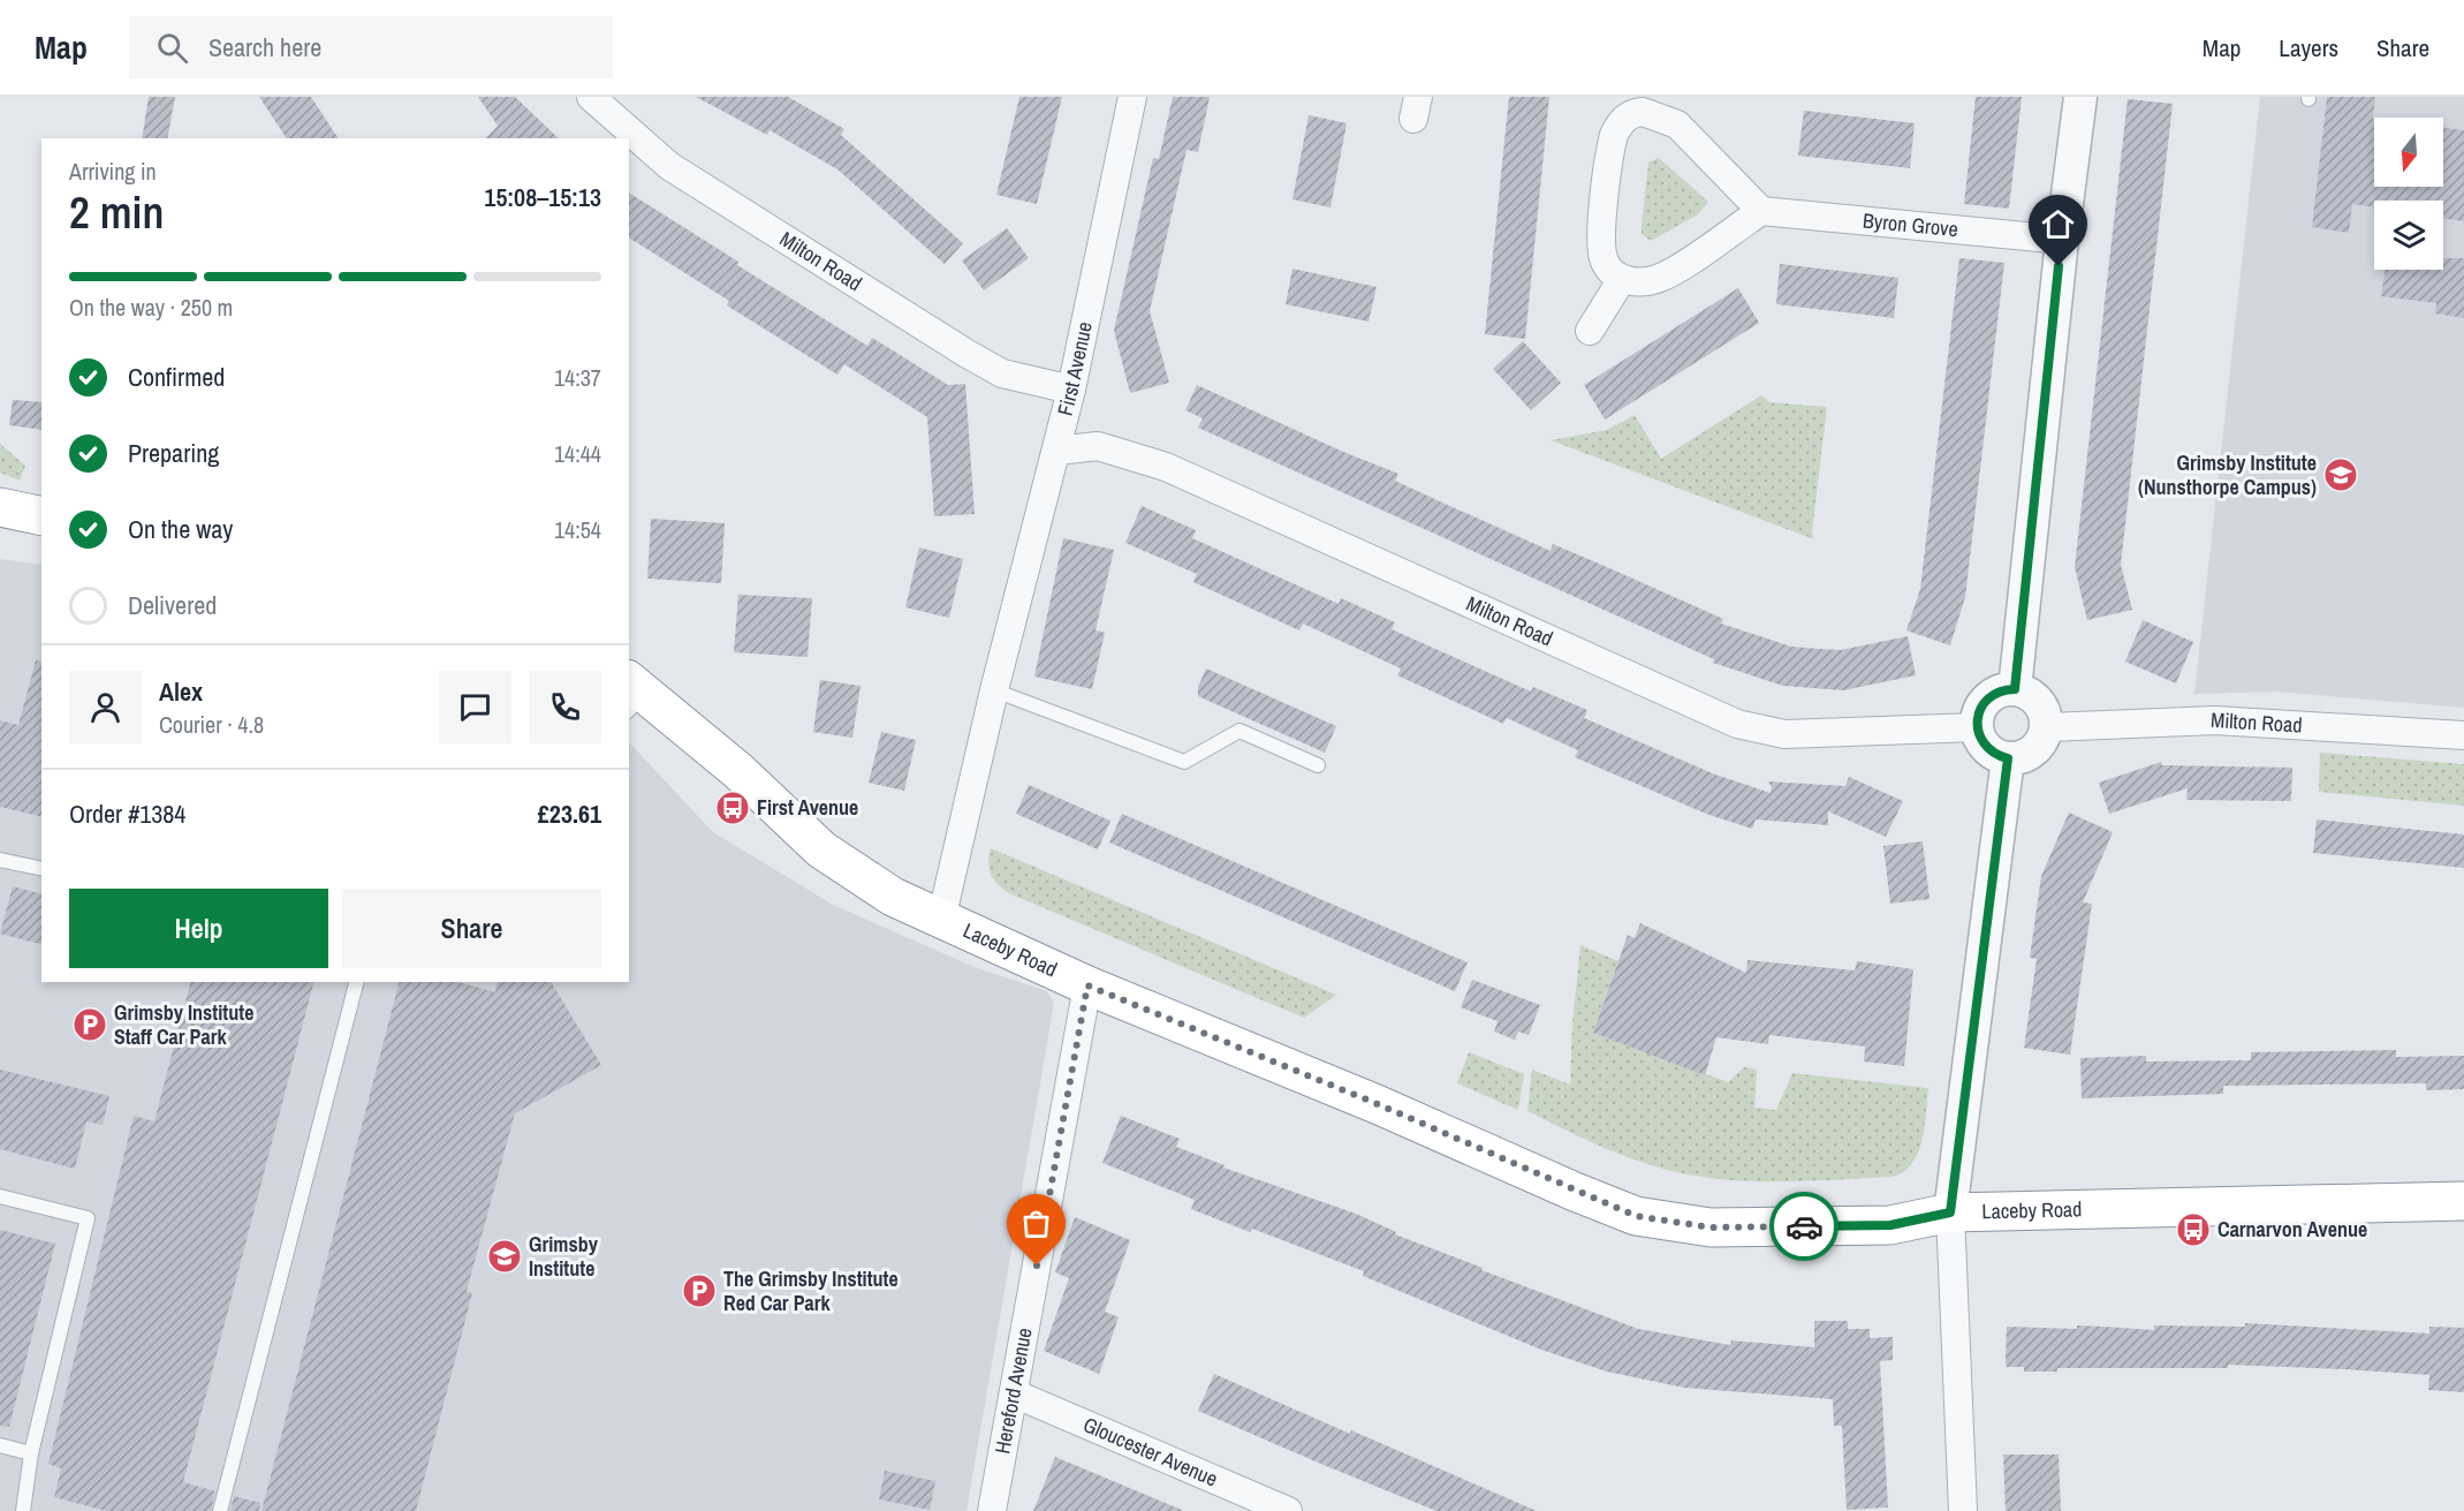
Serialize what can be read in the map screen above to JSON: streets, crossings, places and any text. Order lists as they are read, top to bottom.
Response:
{
  "streets": {
    "highway": ["Laceby Road"],
    "street": [
      "Byron Grove",
      "Milton Road",
      "First Avenue",
      "Hereford Avenue",
      "Gloucester Avenue"
    ]
  },
  "crossings": [
    ["Milton Road", "First Avenue"],
    ["First Avenue", "Laceby Road"],
    ["Laceby Road", "Hereford Avenue"],
    ["Hereford Avenue", "Gloucester Avenue"]
  ],
  "places": {
    "school or university": ["Grimsby Institute (Nunsthorpe Campus)", "Grimsby Institute"],
    "bus stop": ["First Avenue", "Carnarvon Avenue"],
    "parking": ["Grimsby Institute Staff Car Park", "The Grimsby Institute Red Car Park"]
  },
  "north": "bottom",
  "page": {
    "header": "Map",
    "search": "Search here",
    "nav": ["Map", "Layers", "Share"],
    "heading": ["2 min", "Arriving in", "15:08–15:13"],
    "panel": [
      "Alex",
      "Courier · 4.8",
      "Order #1384",
      "£23.61"
    ],
    "bar": "On the way · 250 m",
    "list": [
      ["Confirmed", "14:37"],
      ["Preparing", "14:44"],
      ["On the way", "14:54"],
      "Delivered"
    ],
    "buttons": ["Help", "Share"]
  }
}
